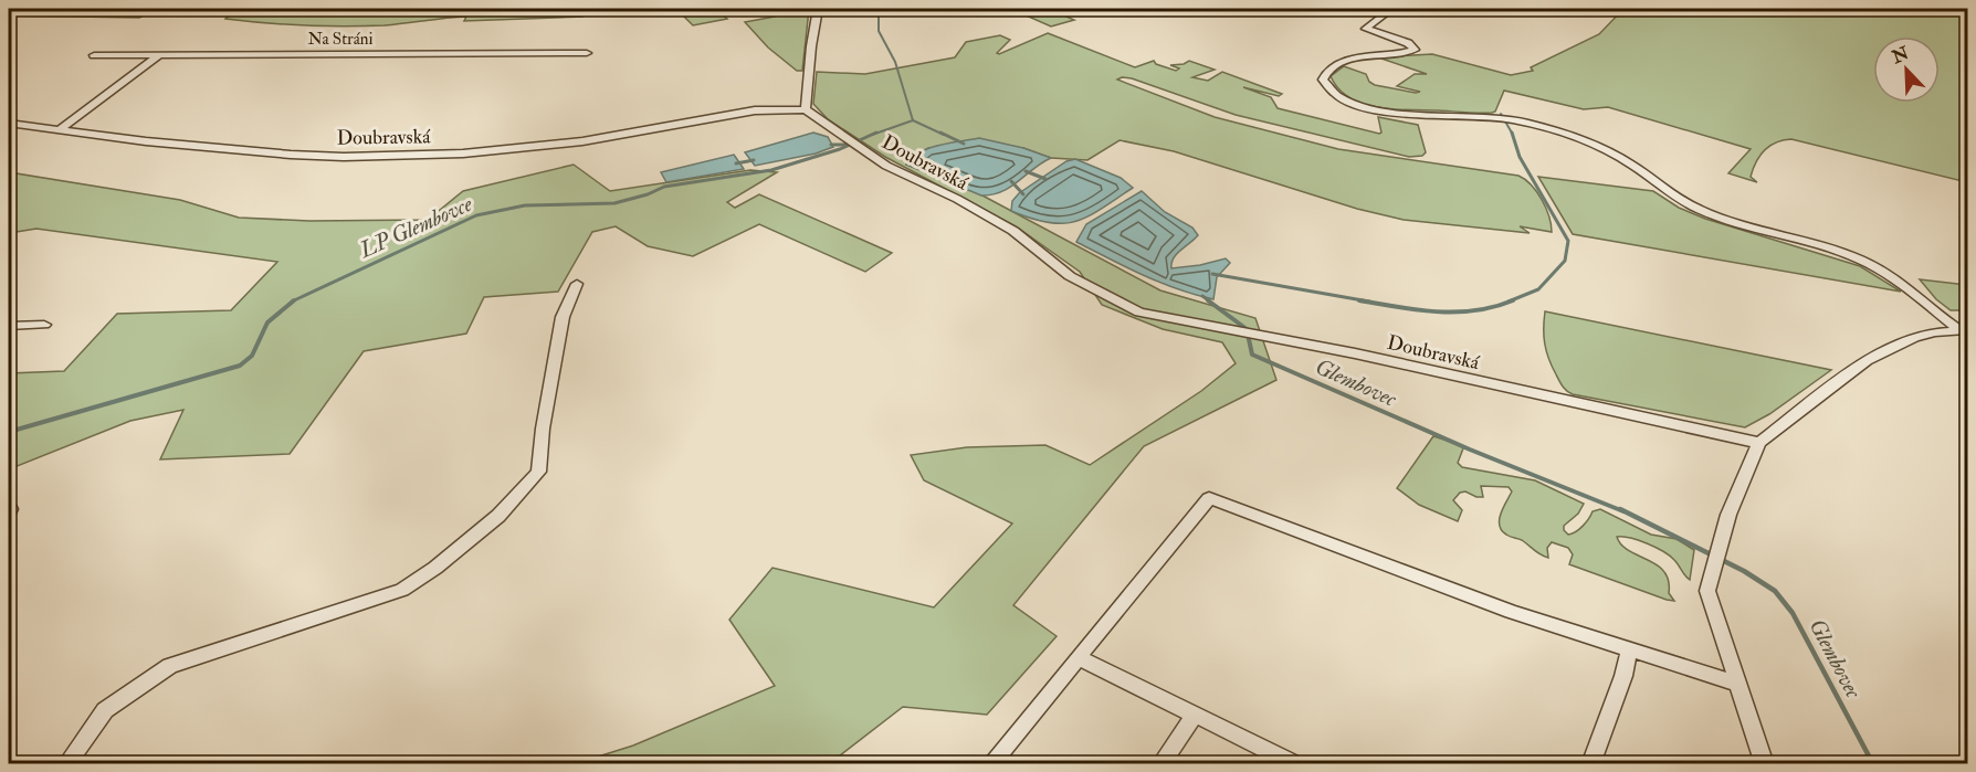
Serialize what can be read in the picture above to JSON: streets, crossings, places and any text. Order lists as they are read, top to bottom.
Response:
{
  "streets": {
    "street": ["Na Stráni", "Doubravská"]
  },
  "water": ["LP Glembovce", "Glembovec"],
  "north": "top left"
}
